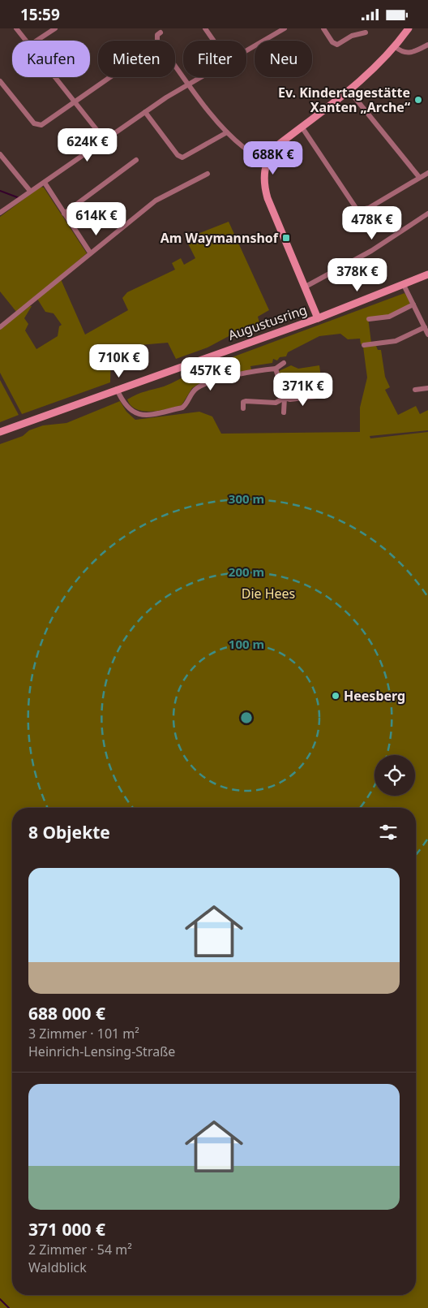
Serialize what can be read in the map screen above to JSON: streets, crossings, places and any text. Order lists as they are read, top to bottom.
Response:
{
  "streets": {
    "main road": ["Augustusring"]
  },
  "parks": ["Die Hees"],
  "places": {
    "other": ["Ev. Kindertagestätte Xanten „Arche“", "Heesberg"],
    "transit": ["Am Waymannshof"]
  },
  "page": {
    "status": "15:59",
    "chip": [
      "Kaufen",
      "Mieten",
      "Filter",
      "Neu"
    ],
    "price": [
      "624K €",
      "688K €",
      "614K €",
      "478K €",
      "378K €",
      "710K €",
      "457K €",
      "371K €"
    ],
    "heading": "8 Objekte",
    "list": [
      {
        "name": "688 000 €",
        "note": "3 Zimmer · 101 m² · Heinrich-Lensing-Straße"
      },
      {
        "name": "371 000 €",
        "note": "2 Zimmer · 54 m² · Waldblick"
      }
    ]
  },
  "rings": ["300 m", "200 m", "100 m"]
}
